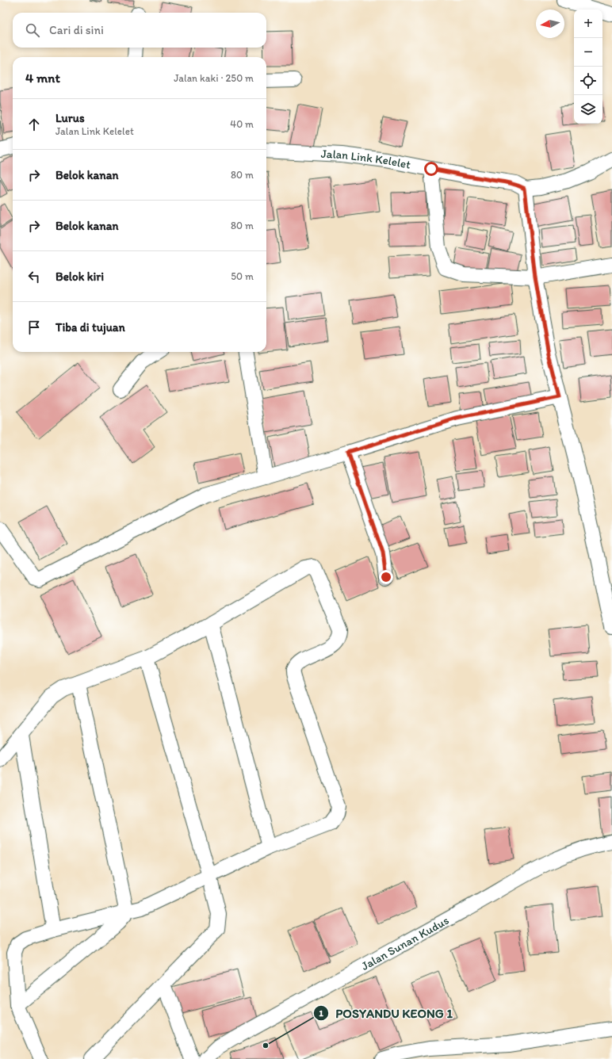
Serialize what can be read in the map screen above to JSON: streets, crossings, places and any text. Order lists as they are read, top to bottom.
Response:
{
  "streets": {
    "street": ["Jalan Link Kelelet", "Jalan Sunan Kudus"]
  },
  "places": ["POSYANDU KEONG 1"],
  "north": "left",
  "page": {
    "map_buttons": ["+", "−"],
    "search": "Cari di sini",
    "heading": ["4 mnt", "Jalan kaki · 250 m"],
    "list": [
      ["Lurus", "Jalan Link Kelelet", "40 m"],
      ["Belok kanan", "80 m"],
      ["Belok kanan", "80 m"],
      ["Belok kiri", "50 m"],
      "Tiba di tujuan"
    ]
  }
}
